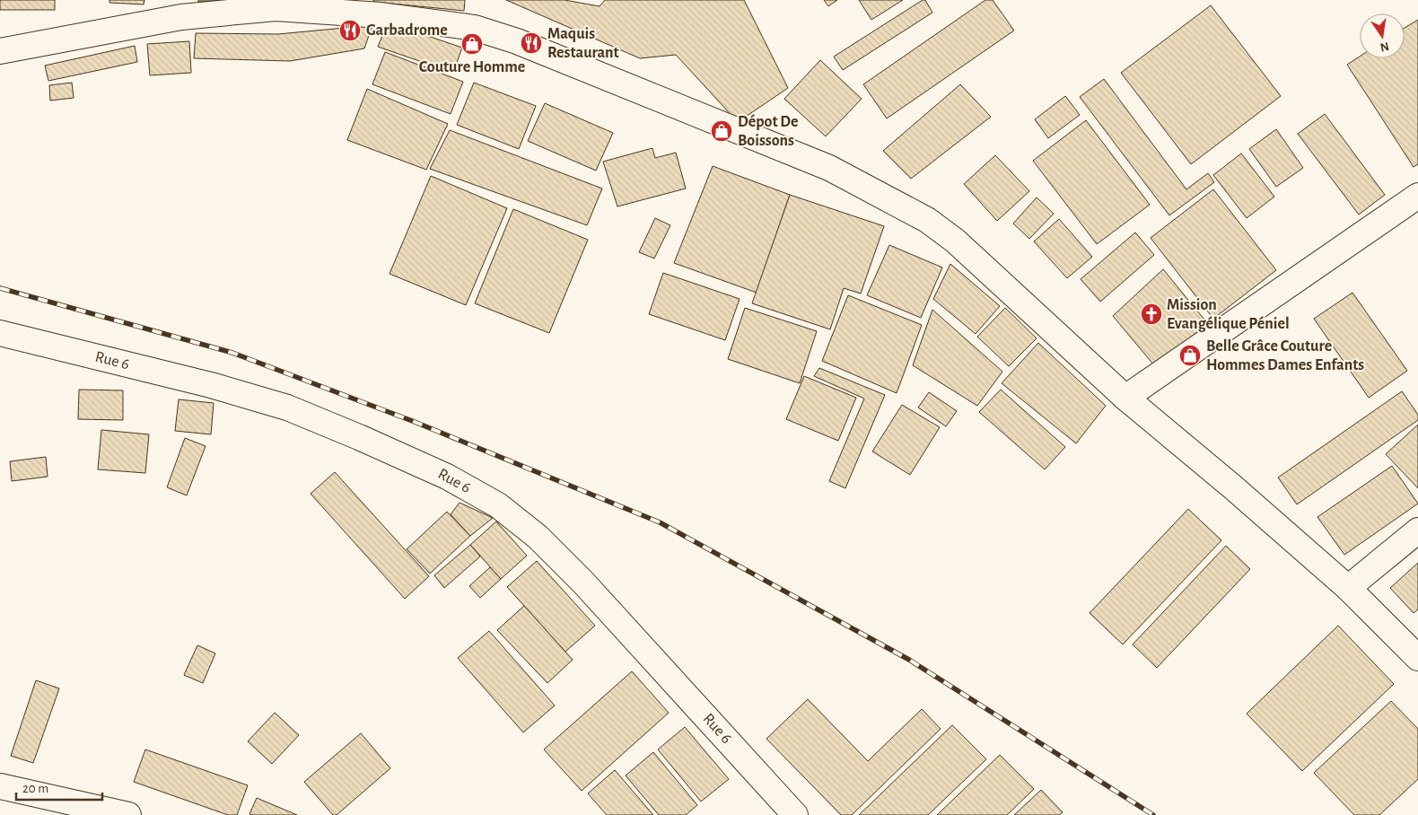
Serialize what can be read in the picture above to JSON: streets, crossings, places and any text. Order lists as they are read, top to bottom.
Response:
{
  "streets": {
    "street": ["Rue 6"]
  },
  "places": {
    "restaurant": ["Garbadrome", "Maquis Restaurant"],
    "shop": ["Couture Homme", "Dépot De Boissons", "Belle Grâce Couture Hommes Dames Enfants"],
    "church": ["Mission Evangélique Péniel"]
  },
  "scale_bar": "20 m",
  "north": "bottom"
}
